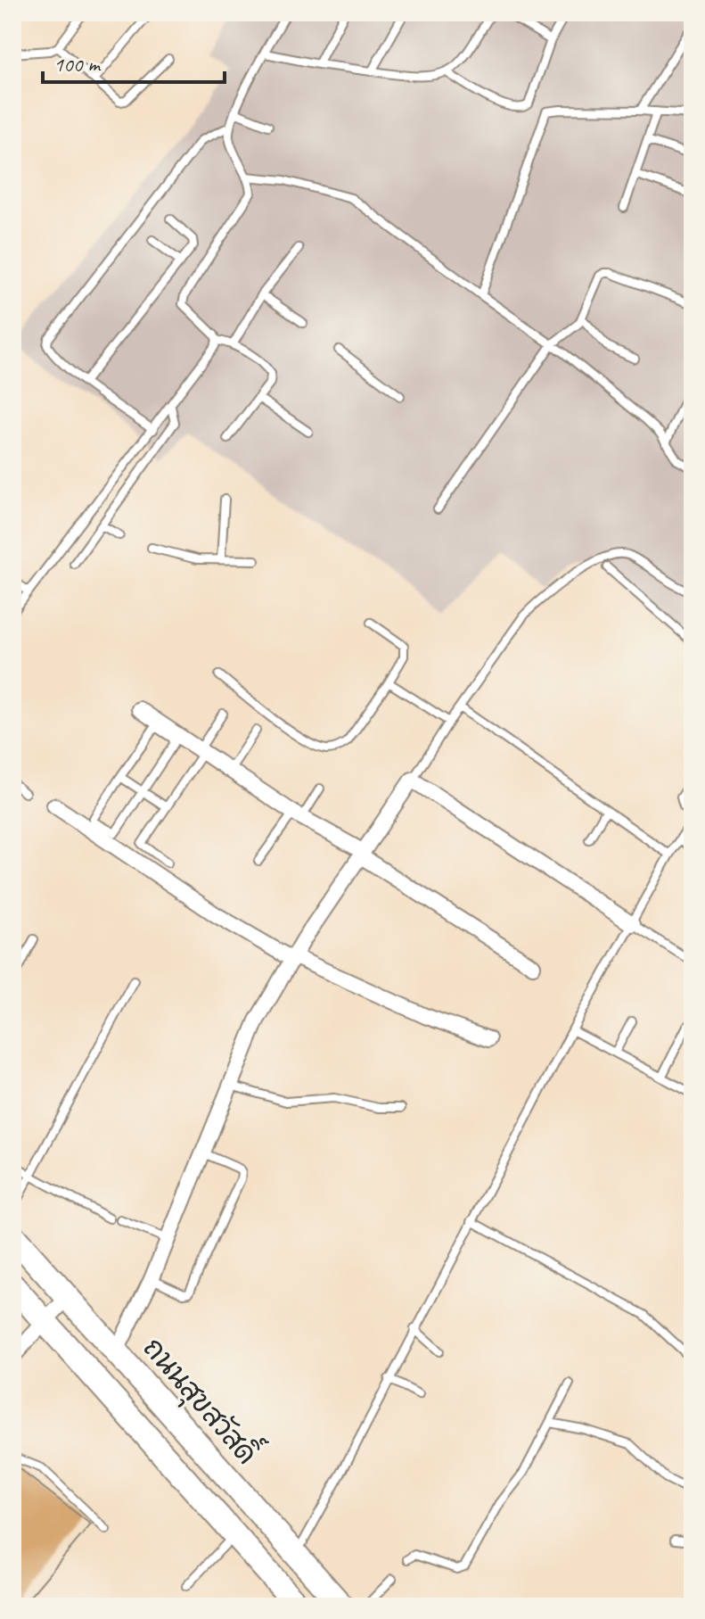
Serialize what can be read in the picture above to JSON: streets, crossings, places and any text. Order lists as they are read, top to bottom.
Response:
{
  "streets": {
    "main road": ["ถนนสุขสวัสดิ์"]
  },
  "scale_bar": "100 m"
}
